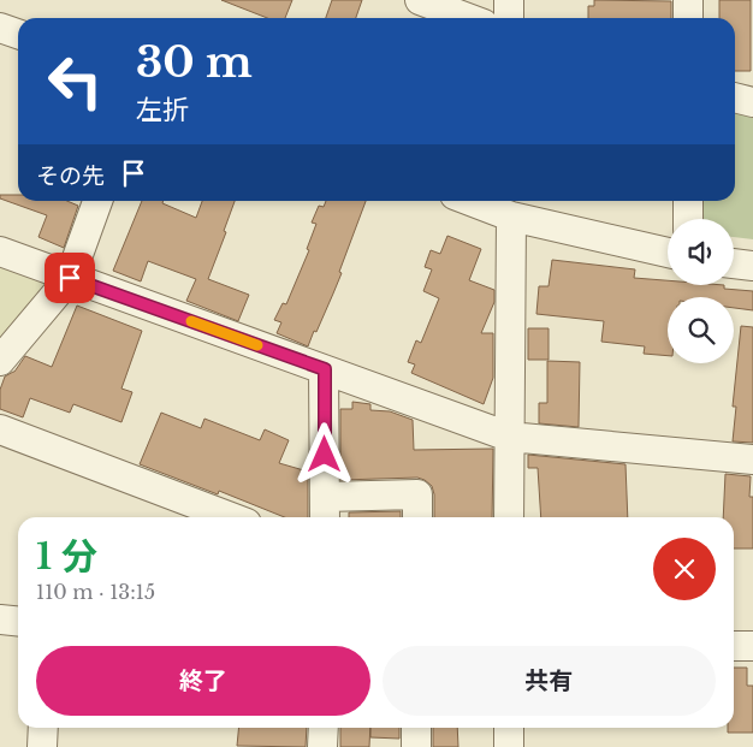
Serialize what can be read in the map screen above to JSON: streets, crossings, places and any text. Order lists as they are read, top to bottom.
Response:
{
  "page": {
    "turn": ["30 m", "左折"],
    "then": "その先",
    "heading": ["1 分", "110 m · 13:15"],
    "buttons": ["終了", "共有"]
  }
}
